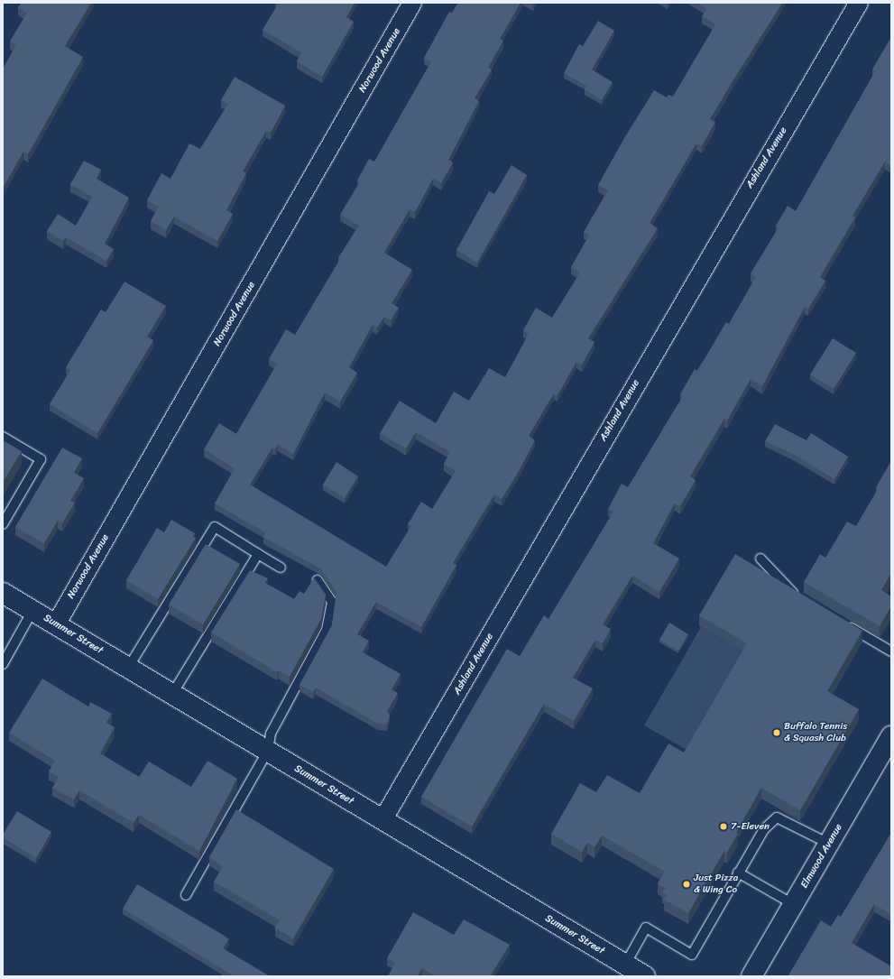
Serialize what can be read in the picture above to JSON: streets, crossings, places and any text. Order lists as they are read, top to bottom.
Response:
{
  "streets": {
    "street": [
      "Norwood Avenue",
      "Ashland Avenue",
      "Summer Street",
      "Elmwood Avenue"
    ]
  },
  "crossings": [
    ["Norwood Avenue", "Summer Street"],
    ["Ashland Avenue", "Summer Street"]
  ],
  "places": ["Buffalo Tennis & Squash Club", "7-Eleven", "Just Pizza & Wing Co"]
}
